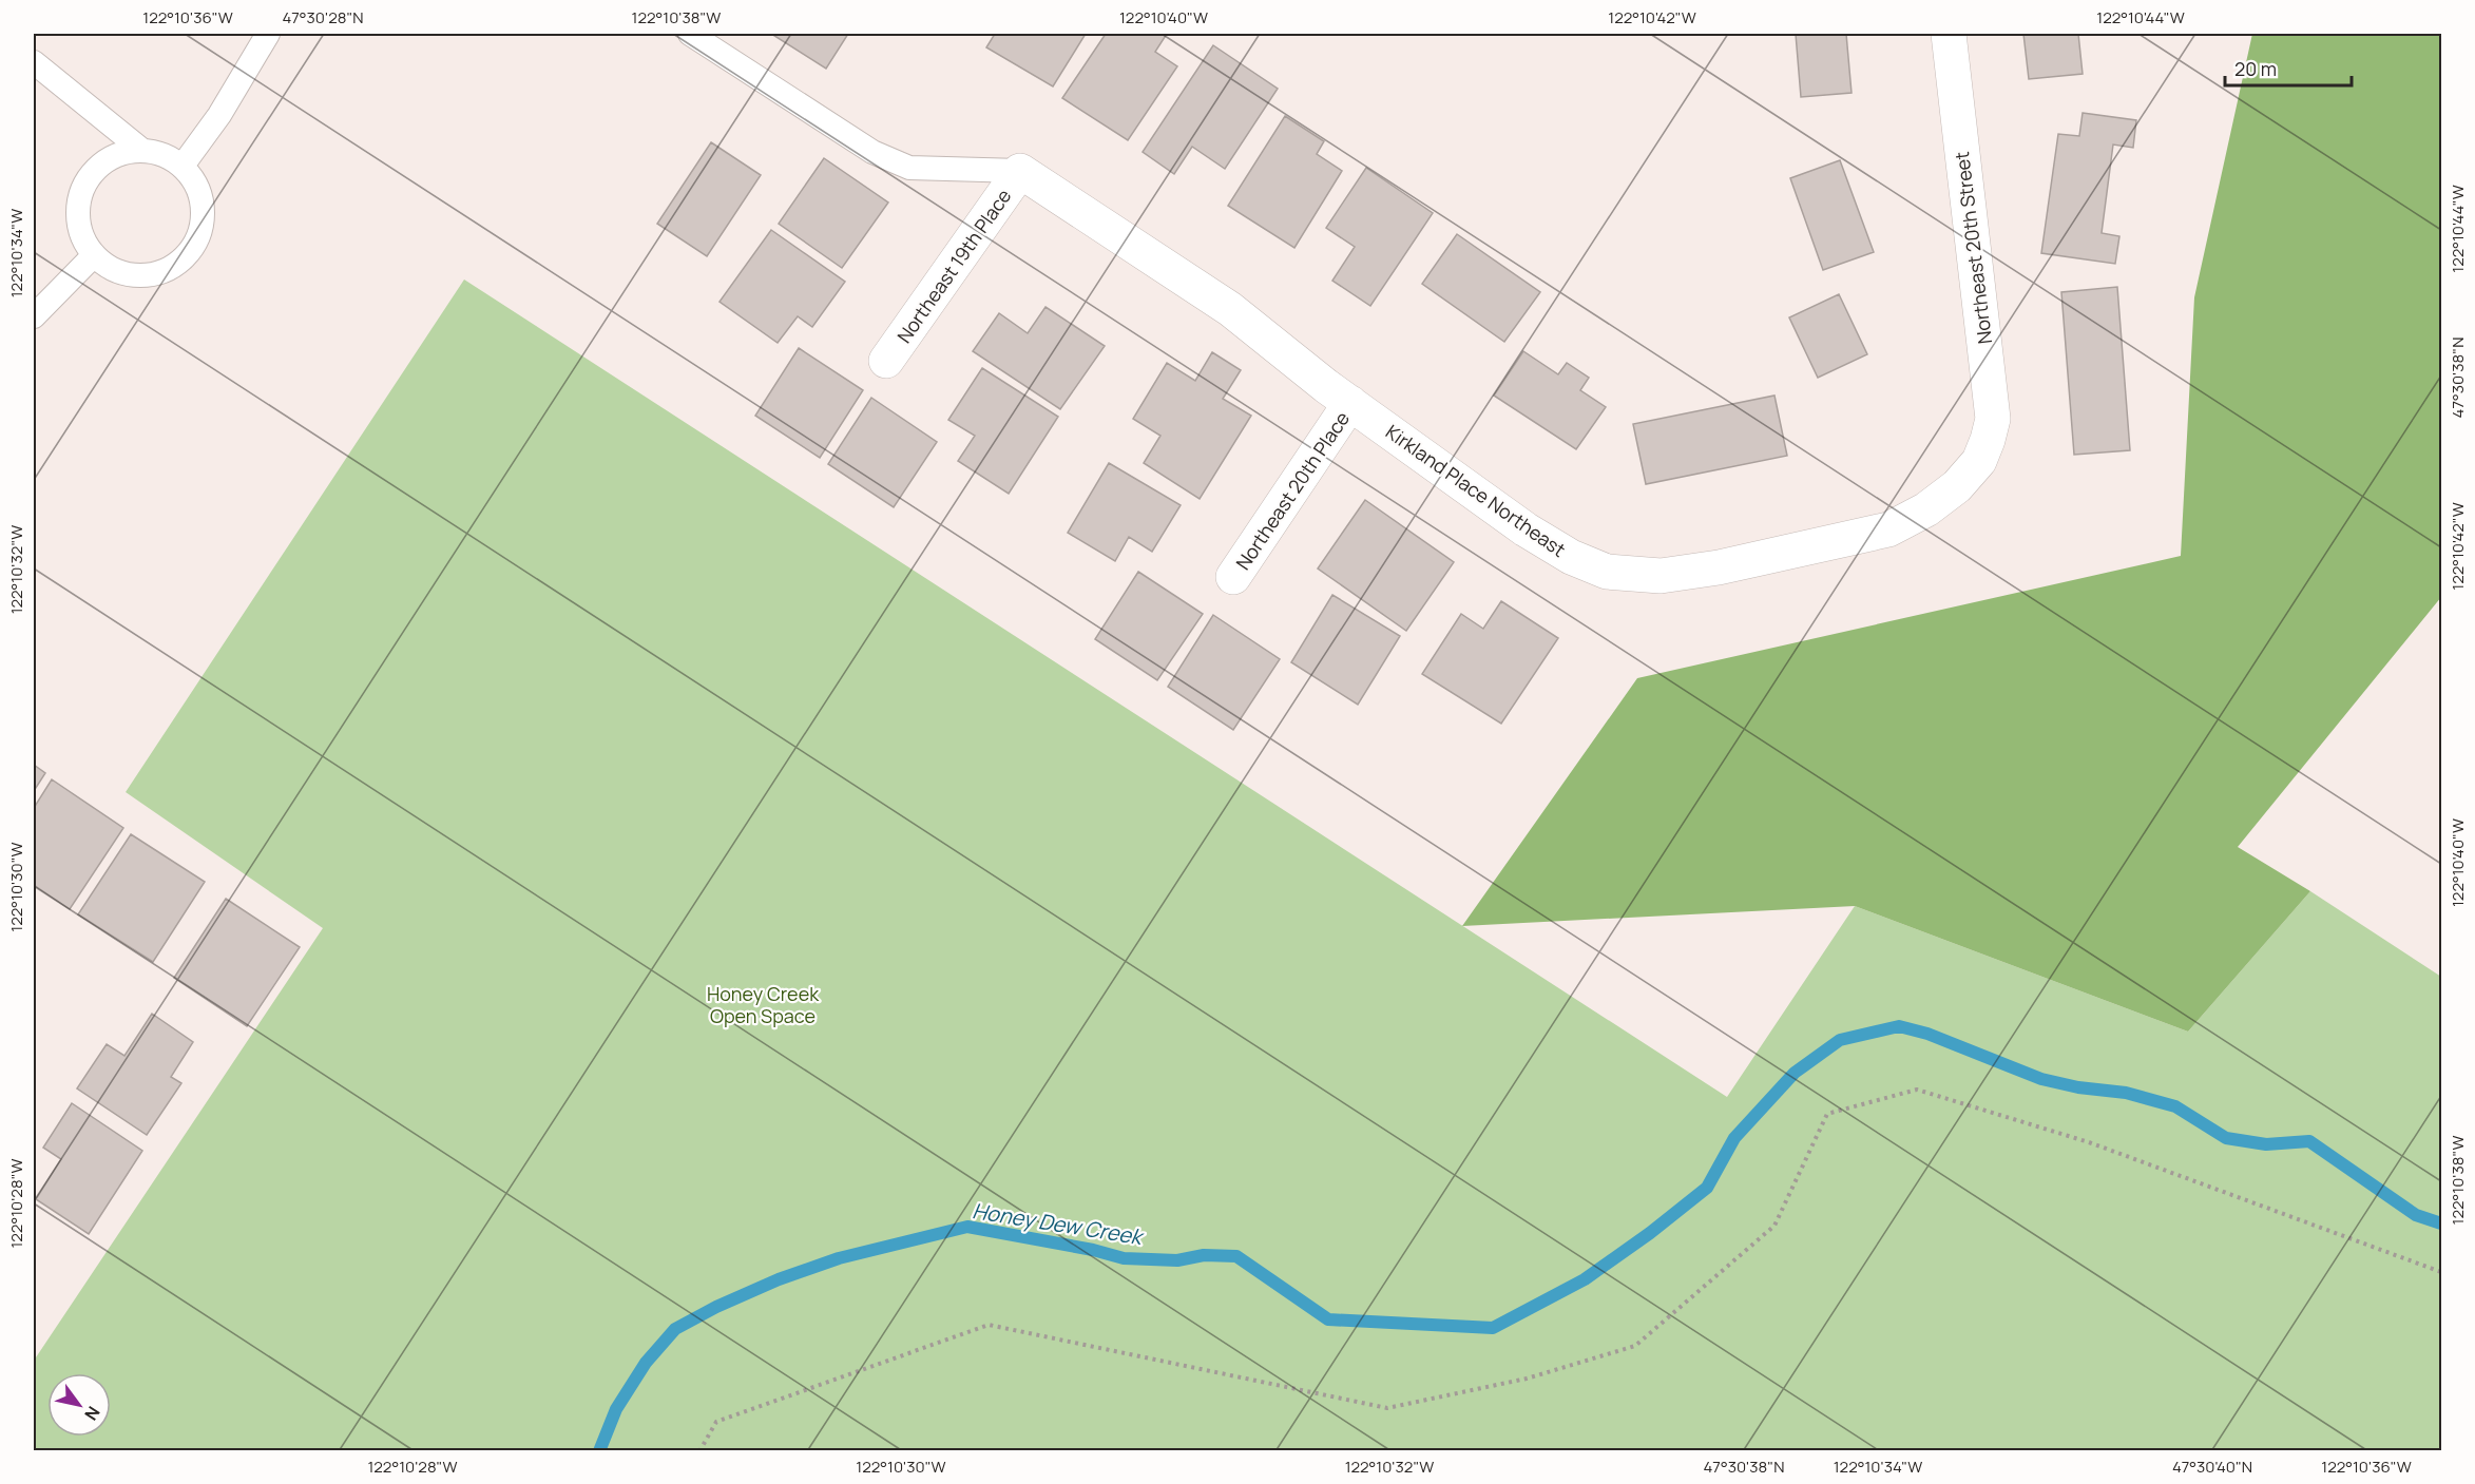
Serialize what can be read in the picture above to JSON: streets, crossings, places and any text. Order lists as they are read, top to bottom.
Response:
{
  "streets": {
    "street": [
      "Northeast 20th Street",
      "Northeast 19th Place",
      "Northeast 20th Place",
      "Kirkland Place Northeast"
    ]
  },
  "crossings": [
    ["Northeast 20th Street", "Kirkland Place Northeast"],
    ["Northeast 19th Place", "Kirkland Place Northeast"],
    ["Northeast 20th Place", "Kirkland Place Northeast"]
  ],
  "water": ["Honey Dew Creek"],
  "parks": ["Honey Creek Open Space"],
  "scale_bar": "20 m",
  "north": "bottom right",
  "coordinates": [
    "122°10'36\"W",
    "47°30'28\"N",
    "122°10'38\"W",
    "122°10'40\"W",
    "122°10'42\"W",
    "122°10'44\"W",
    "122°10'34\"W",
    "47°30'38\"N",
    "122°10'32\"W",
    "122°10'30\"W",
    "122°10'28\"W",
    "47°30'40\"N"
  ]
}
